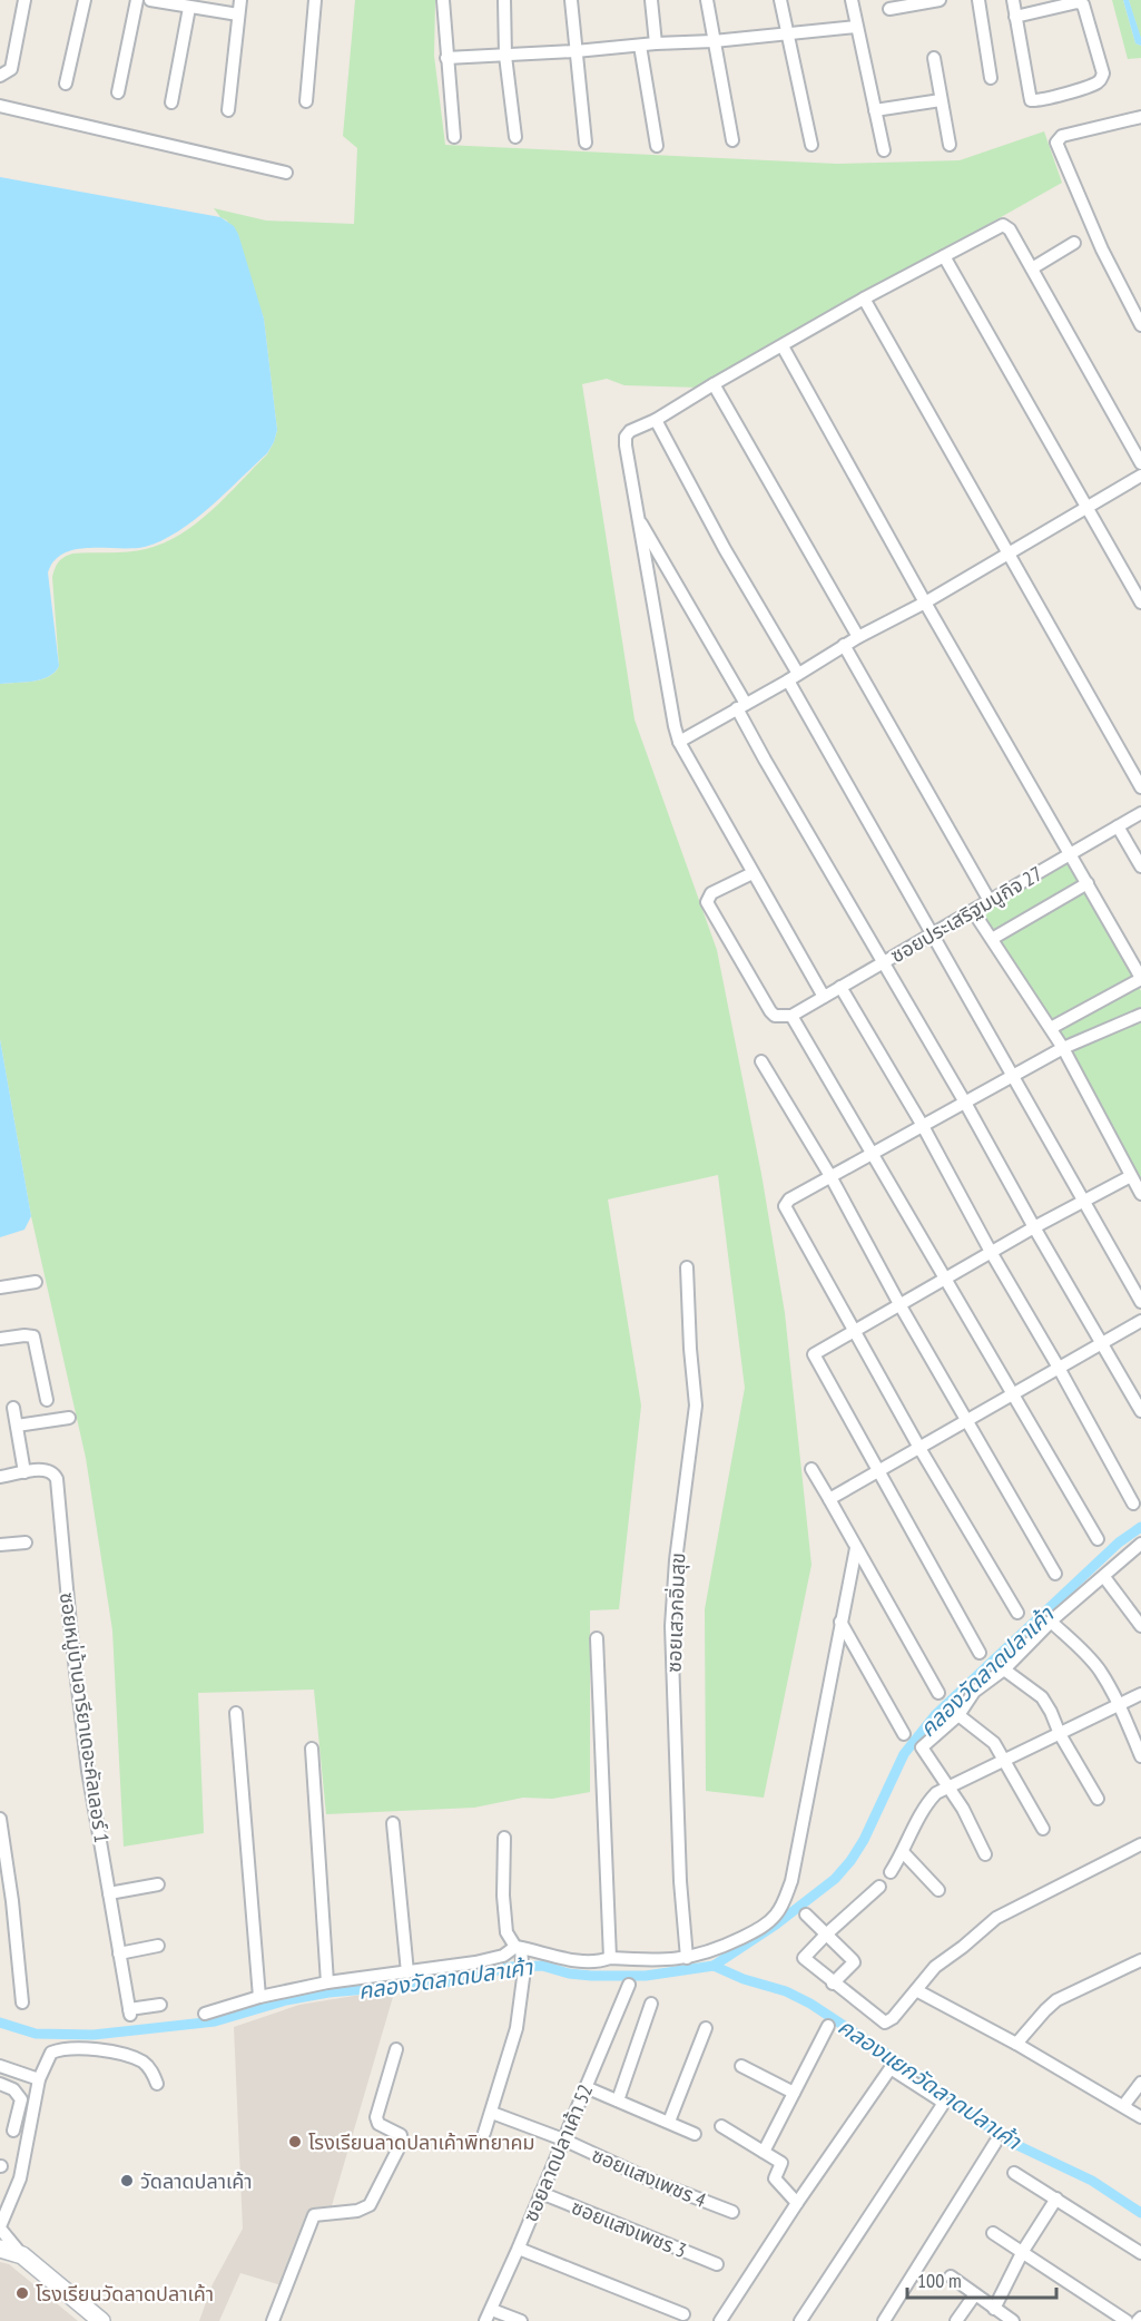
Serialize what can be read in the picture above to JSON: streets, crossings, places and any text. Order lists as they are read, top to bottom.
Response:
{
  "streets": {
    "street": [
      "ซอยประเสริฐมนูกิจ 27",
      "ซอยเสวกอิ่มสุข",
      "ซอยหมู่บ้านอารียาเดอะคัลเลอร์ 1",
      "ซอยลาดปลาเค้า 52",
      "ซอยแสงเพชร 4",
      "ซอยแสงเพชร 3"
    ]
  },
  "crossings": [
    ["ซอยลาดปลาเค้า 52", "ซอยแสงเพชร 4"],
    ["ซอยลาดปลาเค้า 52", "ซอยแสงเพชร 3"]
  ],
  "water": ["คลองวัดลาดปลาเค้า", "คลองแยกวัดลาดปลาเค้า"],
  "places": ["โรงเรียนลาดปลาเค้าพิทยาคม", "วัดลาดปลาเค้า", "โรงเรียนวัดลาดปลาเค้า"],
  "scale_bar": "100 m"
}
